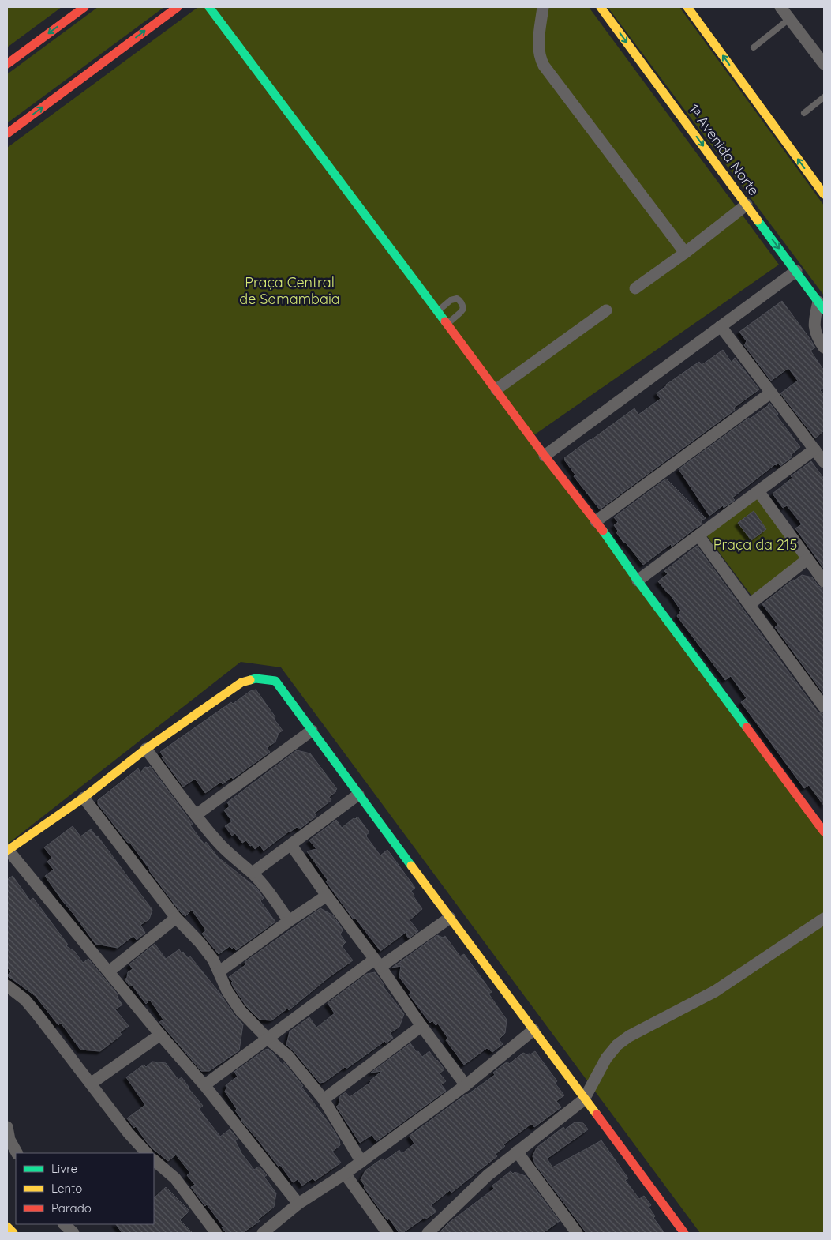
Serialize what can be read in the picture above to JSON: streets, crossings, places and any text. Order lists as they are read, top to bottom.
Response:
{
  "streets": {
    "street": ["1ᵃ Avenida Norte"]
  },
  "parks": ["Praça Central de Samambaia", "Praça da 215"],
  "legend": ["Livre", "Lento", "Parado"]
}
